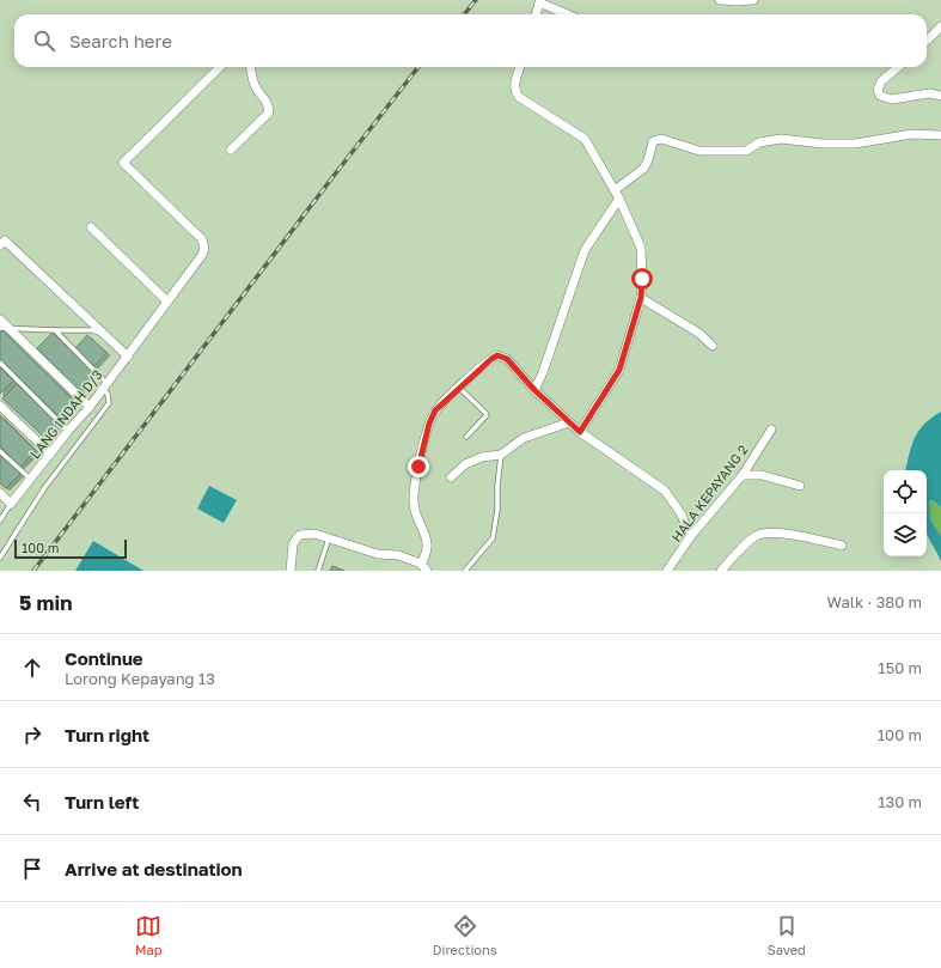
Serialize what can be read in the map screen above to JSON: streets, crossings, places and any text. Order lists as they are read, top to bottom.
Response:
{
  "streets": {
    "street": ["LANG INDAH D/3", "HALA KEPAYANG 2"]
  },
  "scale_bar": "100 m",
  "page": {
    "search": "Search here",
    "scale": "100 m",
    "heading": ["5 min", "Walk · 380 m"],
    "list": [
      ["Continue", "Lorong Kepayang 13", "150 m"],
      ["Turn right", "100 m"],
      ["Turn left", "130 m"],
      "Arrive at destination"
    ],
    "nav": ["Map", "Directions", "Saved"]
  }
}
